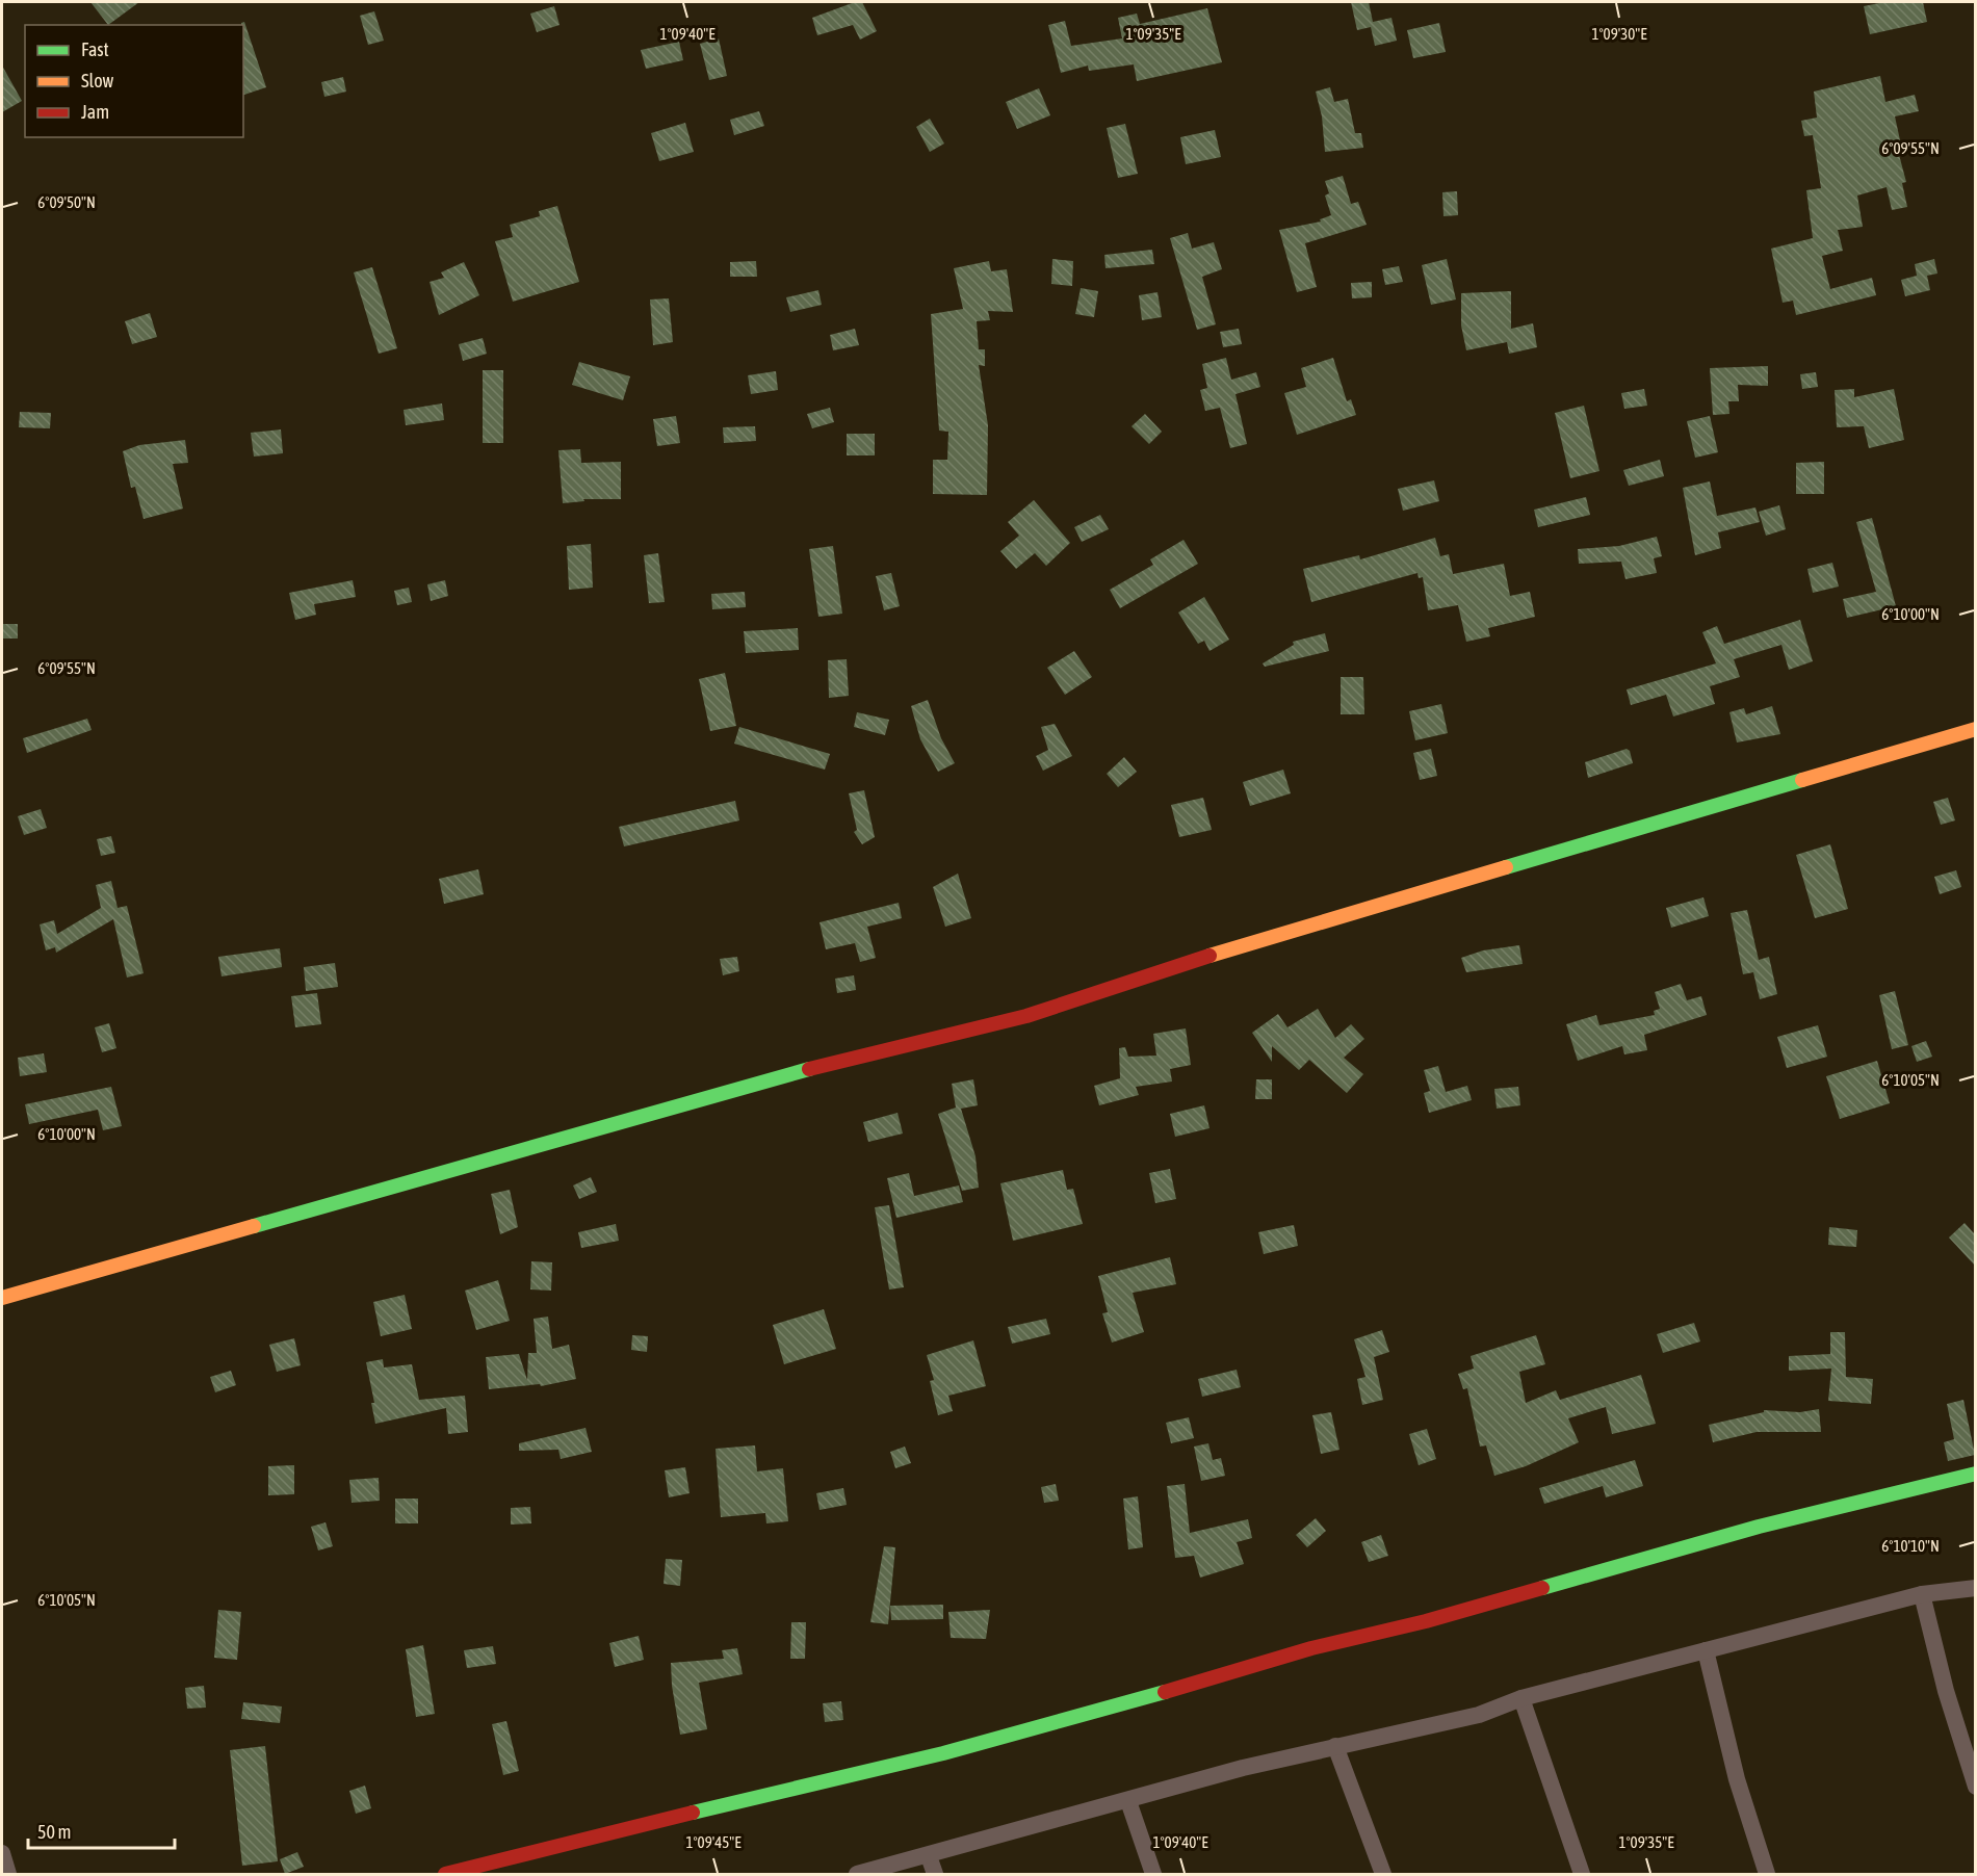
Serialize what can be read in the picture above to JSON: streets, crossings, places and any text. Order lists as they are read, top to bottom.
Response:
{
  "legend": ["Fast", "Slow", "Jam"],
  "scale_bar": "50 m",
  "coordinates": [
    "1°09'40\"E",
    "1°09'35\"E",
    "1°09'30\"E",
    "6°09'55\"N",
    "6°09'50\"N",
    "6°10'00\"N",
    "6°10'05\"N",
    "6°10'10\"N",
    "1°09'45\"E"
  ]
}
